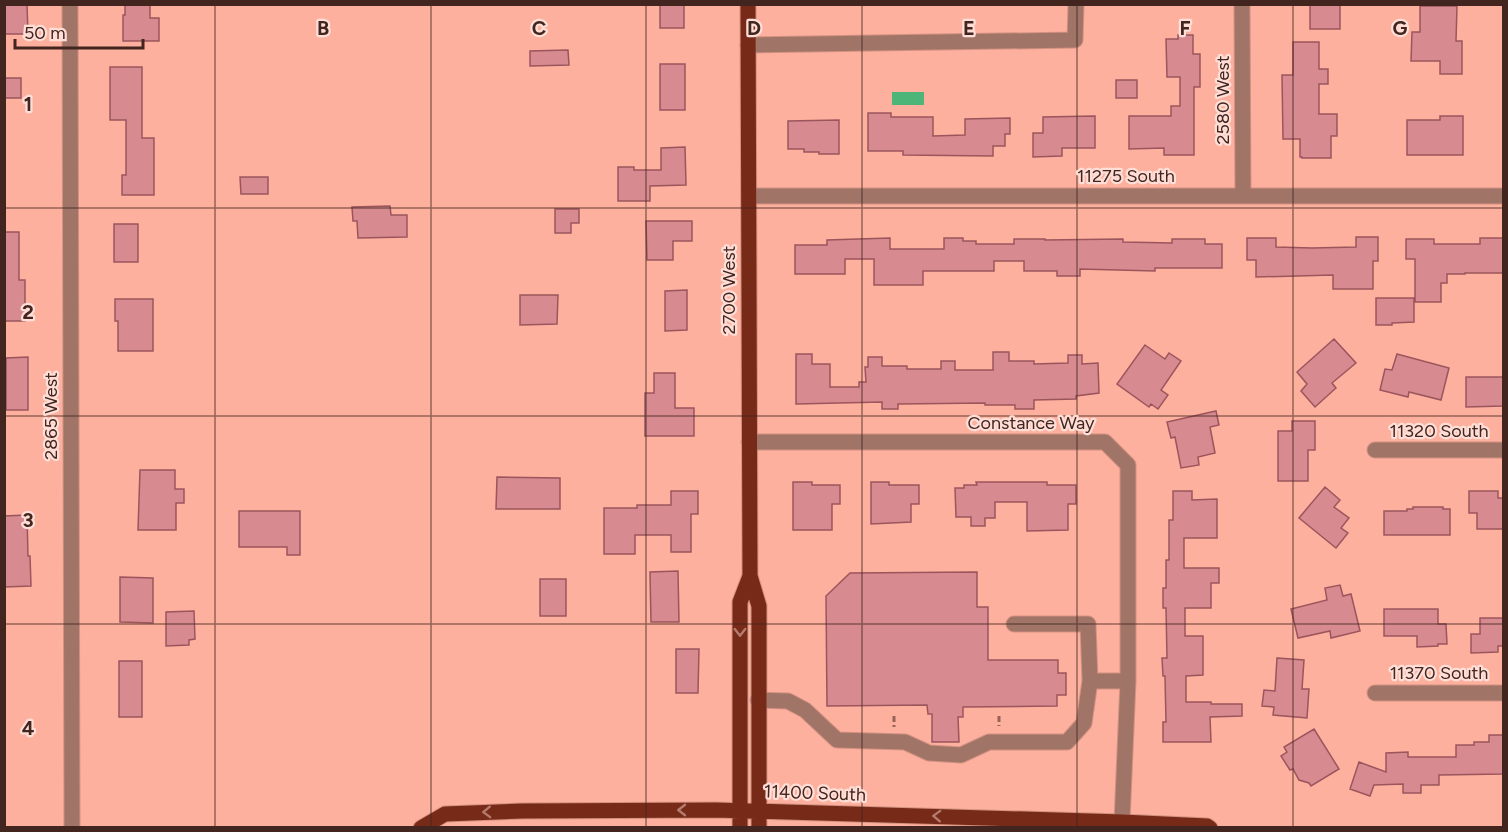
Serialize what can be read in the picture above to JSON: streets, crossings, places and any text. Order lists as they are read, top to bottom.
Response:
{
  "streets": {
    "main road": ["2700 West", "11400 South"],
    "street": [
      "2580 West",
      "11275 South",
      "2865 West",
      "Constance Way",
      "11320 South",
      "11370 South"
    ]
  },
  "crossings": [
    ["2580 West", "11275 South"],
    ["11275 South", "2700 West"],
    ["2700 West", "Constance Way"],
    ["2700 West", "11400 South"],
    ["Constance Way", "11400 South"]
  ],
  "one_way": ["11400 South"],
  "scale_bar": "50 m",
  "grid": {
    "columns": [
      "B",
      "C",
      "D",
      "E",
      "F",
      "G"
    ],
    "rows": [
      "1",
      "2",
      "3",
      "4"
    ]
  }
}
